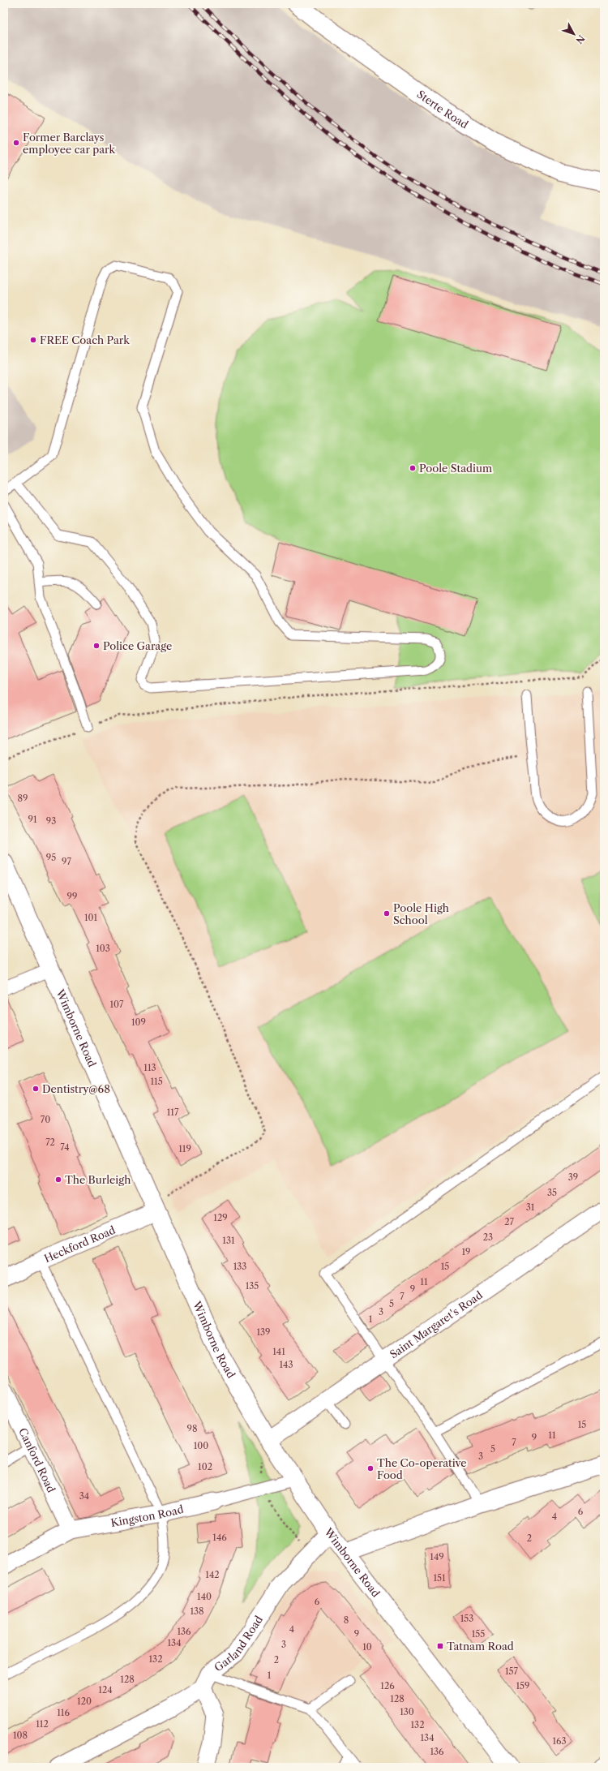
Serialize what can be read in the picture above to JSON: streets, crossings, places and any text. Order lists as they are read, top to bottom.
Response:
{
  "streets": {
    "main road": ["Sterte Road", "Wimborne Road"],
    "street": [
      "Heckford Road",
      "Saint Margaret's Road",
      "Canford Road",
      "Kingston Road",
      "Garland Road"
    ]
  },
  "crossings": [
    ["Wimborne Road", "Heckford Road"],
    ["Wimborne Road", "Saint Margaret's Road"],
    ["Wimborne Road", "Kingston Road"],
    ["Wimborne Road", "Garland Road"],
    ["Canford Road", "Kingston Road"]
  ],
  "places": {
    "other": [
      "Former Barclays employee car park",
      "FREE Coach Park",
      "Poole Stadium",
      "Police Garage",
      "Poole High School",
      "Dentistry@68",
      "The Burleigh",
      "The Co-operative Food"
    ],
    "transit": ["Tatnam Road"]
  },
  "house_numbers": [
    "89",
    "91",
    "93",
    "95",
    "97",
    "99",
    "101",
    "103",
    "107",
    "109",
    "113",
    "115",
    "117",
    "70",
    "72",
    "74",
    "119",
    "39",
    "35",
    "31",
    "129",
    "27",
    "23",
    "131",
    "19",
    "133",
    "15",
    "11",
    "135",
    "9",
    "7",
    "5",
    "3",
    "1",
    "139",
    "141",
    "143",
    "15",
    "98",
    "11",
    "9",
    "7",
    "100",
    "5",
    "3",
    "102",
    "34",
    "6",
    "4",
    "146",
    "2",
    "149",
    "142",
    "151",
    "140",
    "6",
    "138",
    "153",
    "8",
    "4",
    "136",
    "9",
    "155",
    "134",
    "3",
    "10",
    "132",
    "2",
    "157",
    "1",
    "128",
    "126",
    "159",
    "124",
    "128",
    "120",
    "130",
    "116",
    "112",
    "132",
    "108",
    "134",
    "163",
    "136"
  ],
  "north": "bottom right"
}
